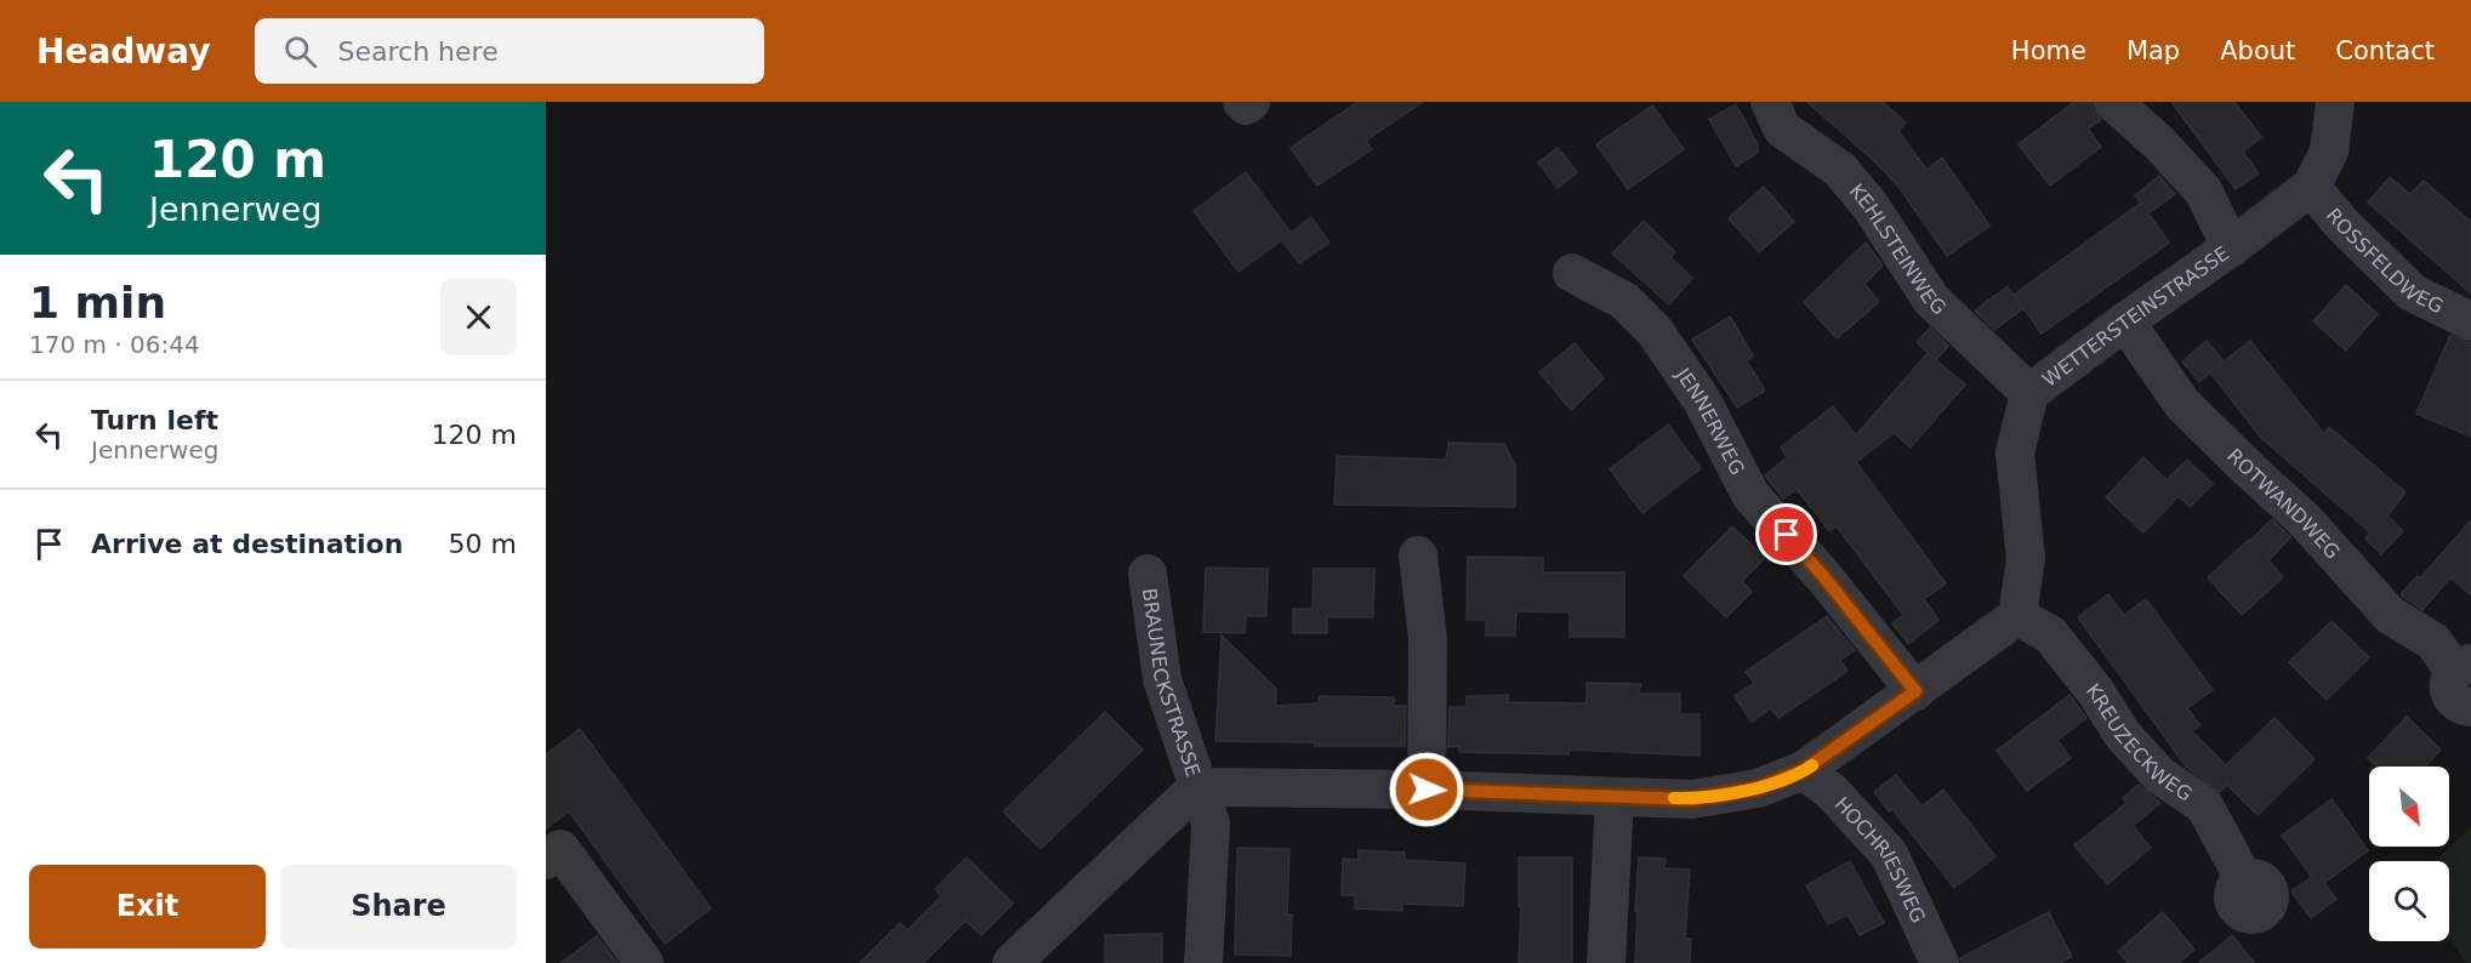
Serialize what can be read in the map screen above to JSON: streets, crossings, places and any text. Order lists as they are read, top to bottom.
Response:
{
  "streets": {
    "street": [
      "KEHLSTEINWEG",
      "ROSSFELDWEG",
      "WETTERSTEINSTRASSE",
      "JENNERWEG",
      "ROTWANDWEG",
      "BRAUNECKSTRASSE",
      "KREUZECKWEG",
      "HOCHRIESWEG"
    ]
  },
  "crossings": [
    ["KEHLSTEINWEG", "WETTERSTEINSTRASSE"],
    ["ROSSFELDWEG", "WETTERSTEINSTRASSE"],
    ["WETTERSTEINSTRASSE", "ROTWANDWEG"],
    ["WETTERSTEINSTRASSE", "KREUZECKWEG"]
  ],
  "north": "bottom right",
  "page": {
    "header": "Headway",
    "search": "Search here",
    "nav": [
      "Home",
      "Map",
      "About",
      "Contact"
    ],
    "turn": ["120 m", "Jennerweg"],
    "heading": ["1 min", "170 m · 06:44"],
    "list": [
      {
        "name": "Turn left",
        "note": "Jennerweg",
        "value": "120 m"
      },
      {
        "name": "Arrive at destination",
        "value": "50 m"
      }
    ],
    "buttons": ["Exit", "Share"]
  }
}
